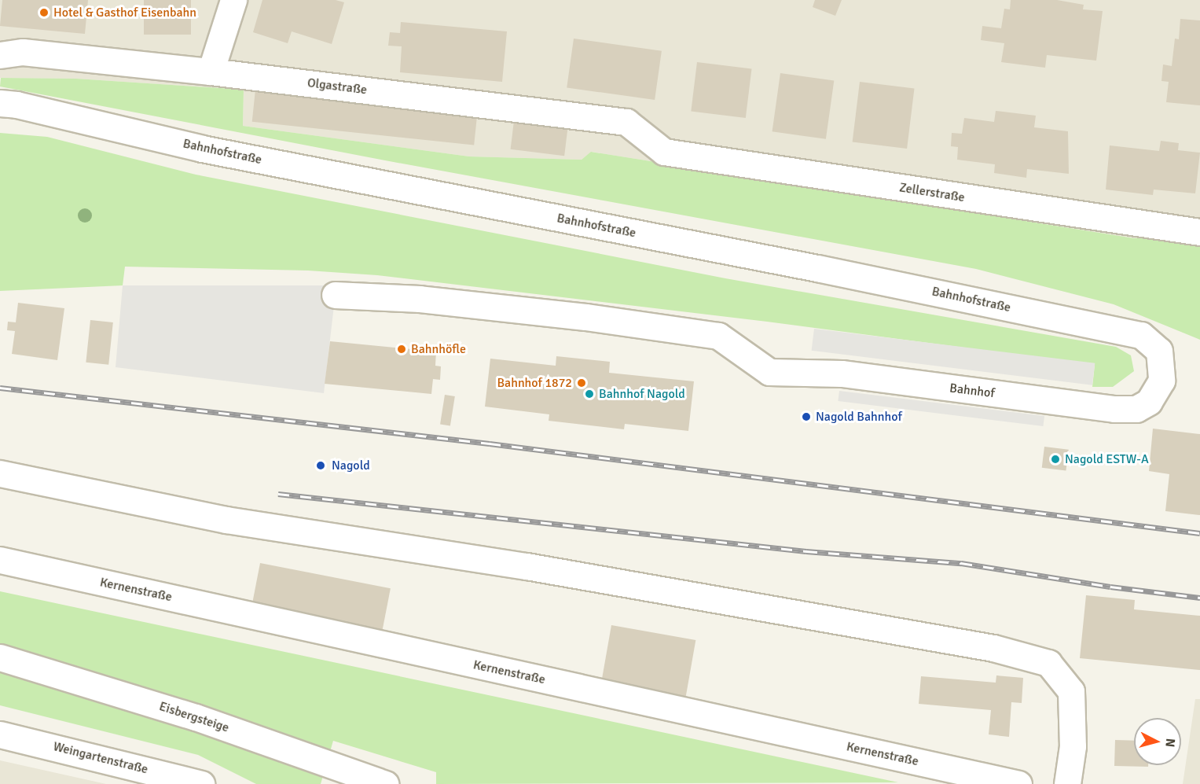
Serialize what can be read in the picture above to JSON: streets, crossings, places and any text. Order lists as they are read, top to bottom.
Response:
{
  "streets": {
    "street": [
      "Olgastraße",
      "Bahnhofstraße",
      "Zellerstraße",
      "Bahnhof",
      "Kernenstraße",
      "Eisbergsteige",
      "Weingartenstraße"
    ]
  },
  "crossings": [
    ["Olgastraße", "Zellerstraße"],
    ["Bahnhofstraße", "Bahnhof"]
  ],
  "places": [
    "Hotel & Gasthof Eisenbahn",
    "Bahnhöfle",
    "Bahnhof 1872",
    "Bahnhof Nagold",
    "Nagold Bahnhof",
    "Nagold ESTW-A",
    "Nagold"
  ],
  "north": "right"
}
